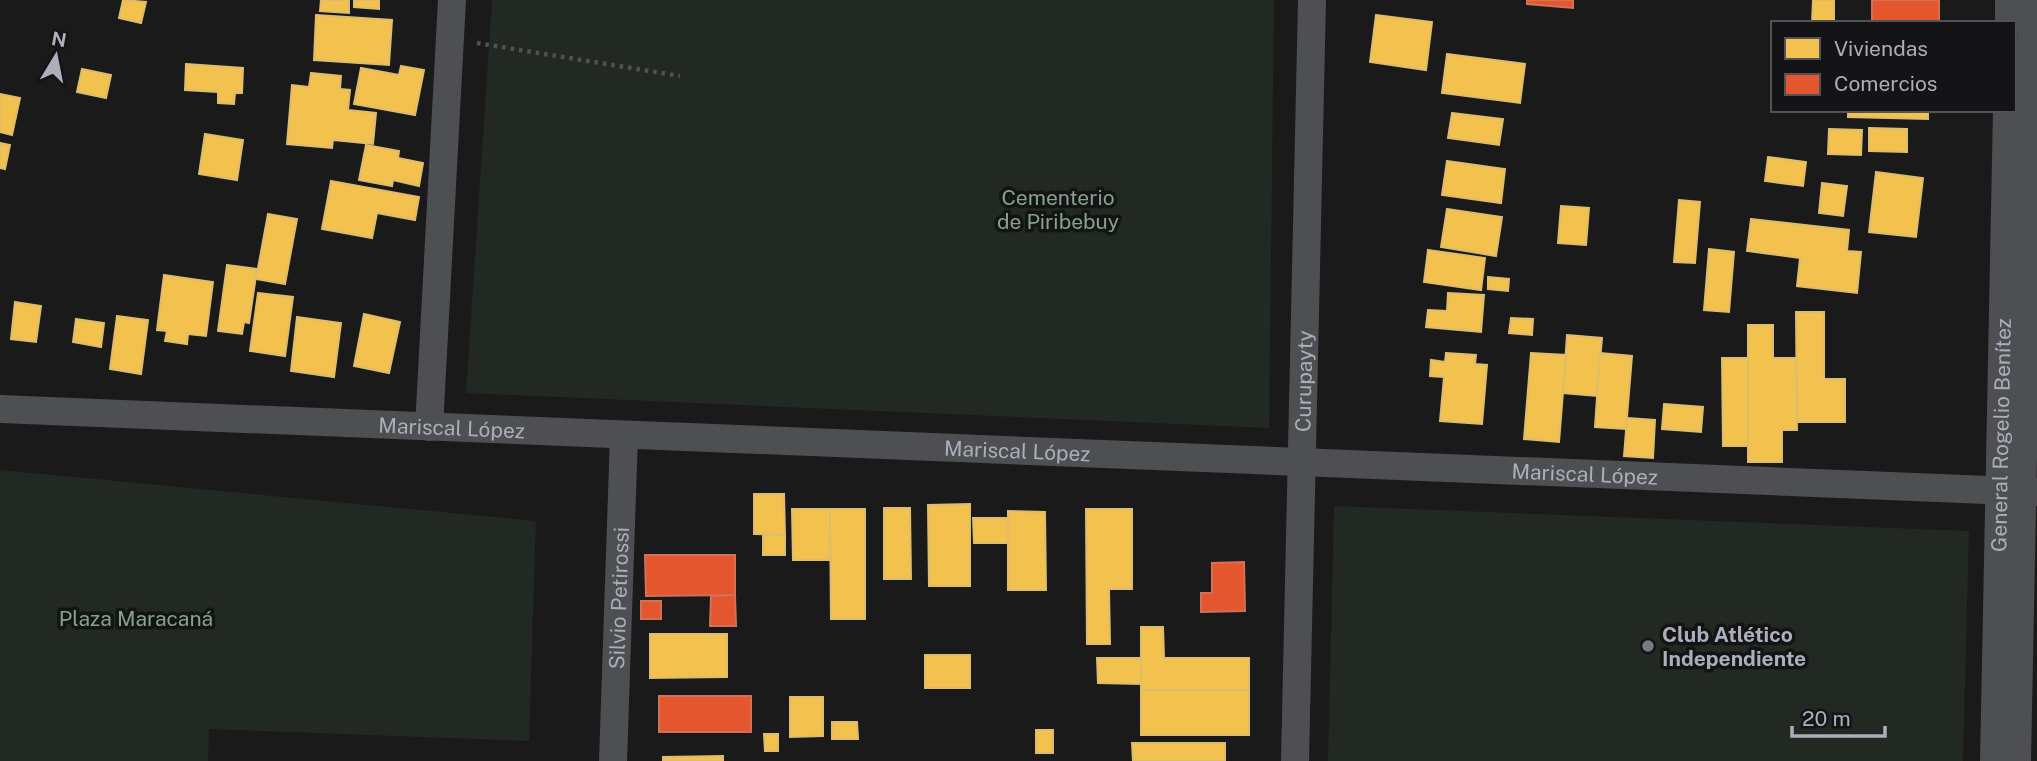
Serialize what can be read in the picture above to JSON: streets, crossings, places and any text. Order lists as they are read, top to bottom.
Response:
{
  "streets": {
    "street": [
      "Curupayty",
      "Mariscal López",
      "General Rogelio Benítez",
      "Silvio Petirossi"
    ]
  },
  "crossings": [
    ["Curupayty", "Mariscal López"],
    ["Mariscal López", "General Rogelio Benítez"],
    ["Mariscal López", "Silvio Petirossi"]
  ],
  "parks": ["Cementerio de Piribebuy", "Plaza Maracaná"],
  "places": ["Club Atlético Independiente"],
  "legend": ["Viviendas", "Comercios"],
  "scale_bar": "20 m",
  "north": "top"
}
